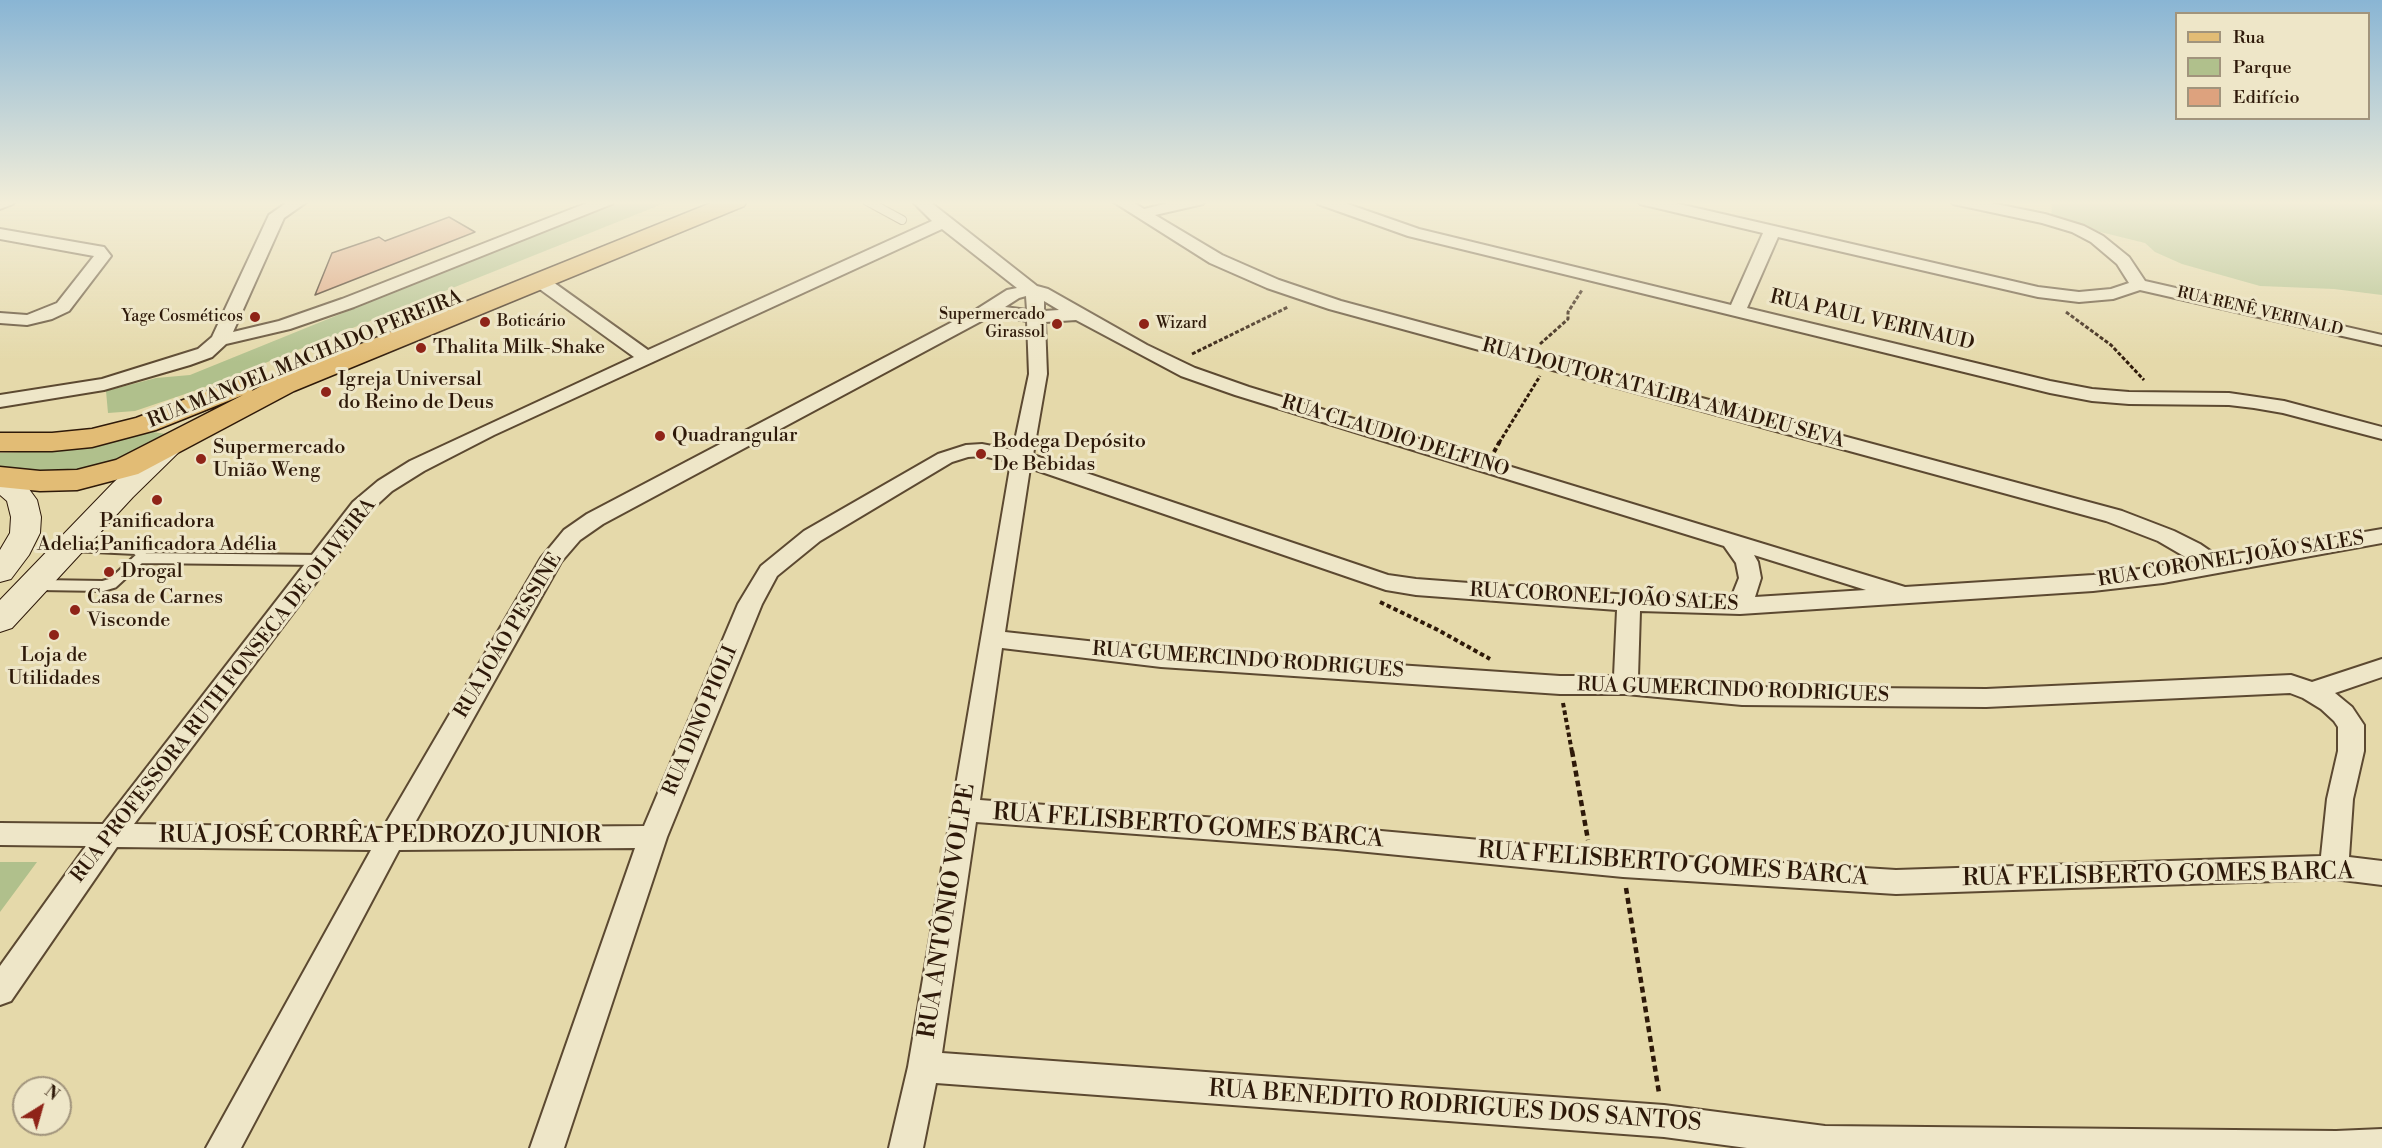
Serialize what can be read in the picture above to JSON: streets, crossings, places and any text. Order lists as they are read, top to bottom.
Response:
{
  "streets": {
    "main road": ["RUA MANOEL MACHADO PEREIRA"],
    "street": [
      "RUA RENÊ VERINALD",
      "RUA PAUL VERINAUD",
      "RUA DOUTOR ATALIBA AMADEU SEVA",
      "RUA CLAUDIO DELFINO",
      "RUA CORONEL JOÃO SALES",
      "RUA JOÃO PESSINE",
      "RUA GUMERCINDO RODRIGUES",
      "RUA PROFESSORA RUTH FONSECA DE OLIVEIRA",
      "RUA DINO PIOLI",
      "RUA FELISBERTO GOMES BARCA",
      "RUA JOSÉ CORRÊA PEDROZO JUNIOR",
      "RUA ANTÔNIO VOLPE",
      "RUA BENEDITO RODRIGUES DOS SANTOS"
    ]
  },
  "crossings": [
    ["RUA DOUTOR ATALIBA AMADEU SEVA", "RUA CORONEL JOÃO SALES"],
    ["RUA CLAUDIO DELFINO", "RUA CORONEL JOÃO SALES"],
    ["RUA CLAUDIO DELFINO", "RUA JOÃO PESSINE"],
    ["RUA CORONEL JOÃO SALES", "RUA DINO PIOLI"],
    ["RUA JOÃO PESSINE", "RUA JOSÉ CORRÊA PEDROZO JUNIOR"],
    ["RUA GUMERCINDO RODRIGUES", "RUA FELISBERTO GOMES BARCA"],
    ["RUA GUMERCINDO RODRIGUES", "RUA ANTÔNIO VOLPE"],
    ["RUA PROFESSORA RUTH FONSECA DE OLIVEIRA", "RUA JOSÉ CORRÊA PEDROZO JUNIOR"],
    ["RUA DINO PIOLI", "RUA JOSÉ CORRÊA PEDROZO JUNIOR"],
    ["RUA FELISBERTO GOMES BARCA", "RUA ANTÔNIO VOLPE"],
    ["RUA ANTÔNIO VOLPE", "RUA BENEDITO RODRIGUES DOS SANTOS"]
  ],
  "places": [
    "Yage Cosméticos",
    "Boticário",
    "Supermercado Girassol",
    "Wizard",
    "Thalita Milk-Shake",
    "Igreja Universal do Reino de Deus",
    "Quadrangular",
    "Bodega Depósito De Bebidas",
    "Supermercado União Weng",
    "Panificadora Adelia;Panificadora Adélia",
    "Drogal",
    "Casa de Carnes Visconde",
    "Loja de Utilidades"
  ],
  "legend": ["Rua", "Parque", "Edifício"],
  "north": "top right"
}
